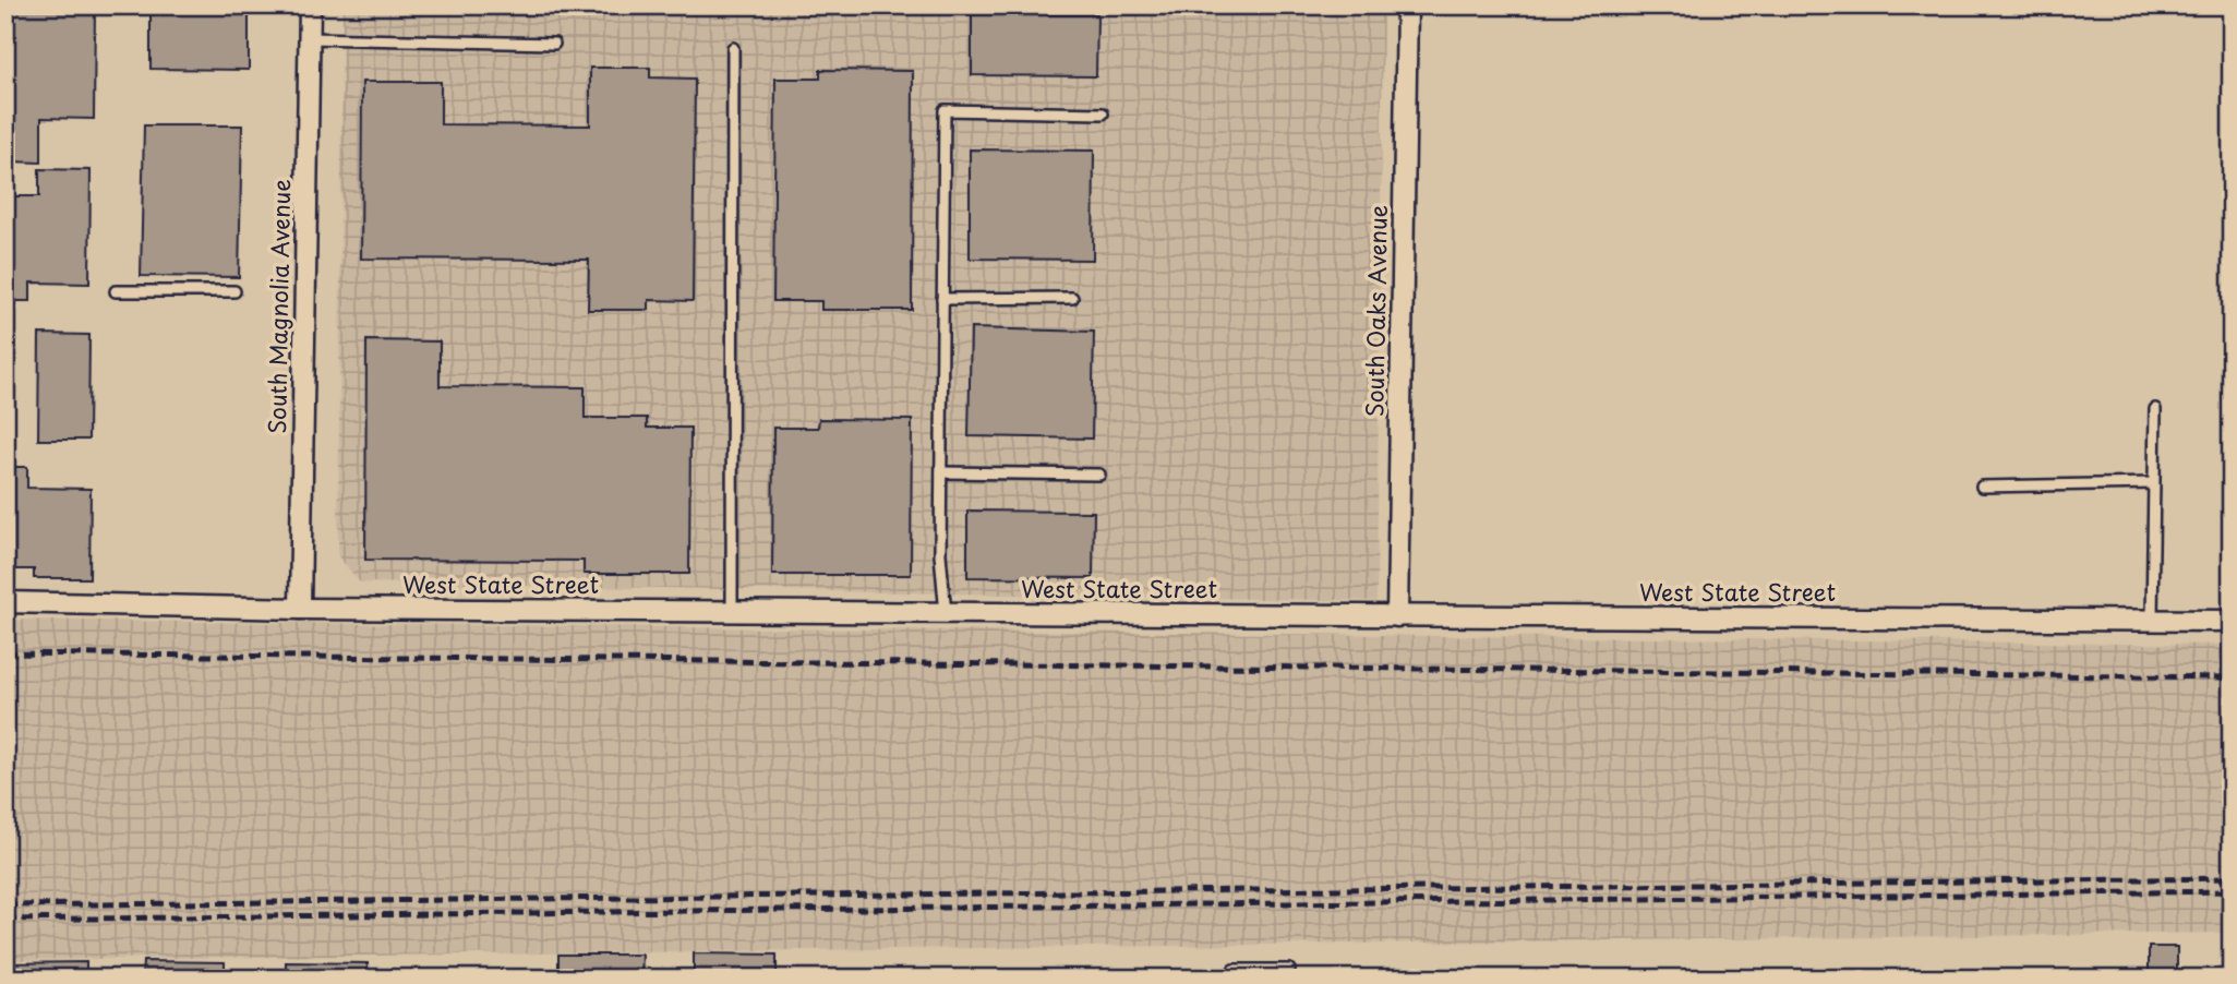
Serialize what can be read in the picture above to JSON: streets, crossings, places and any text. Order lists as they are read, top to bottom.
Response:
{
  "streets": {
    "street": ["South Magnolia Avenue", "South Oaks Avenue", "West State Street"]
  },
  "crossings": [
    ["South Magnolia Avenue", "West State Street"],
    ["South Oaks Avenue", "West State Street"]
  ]
}
